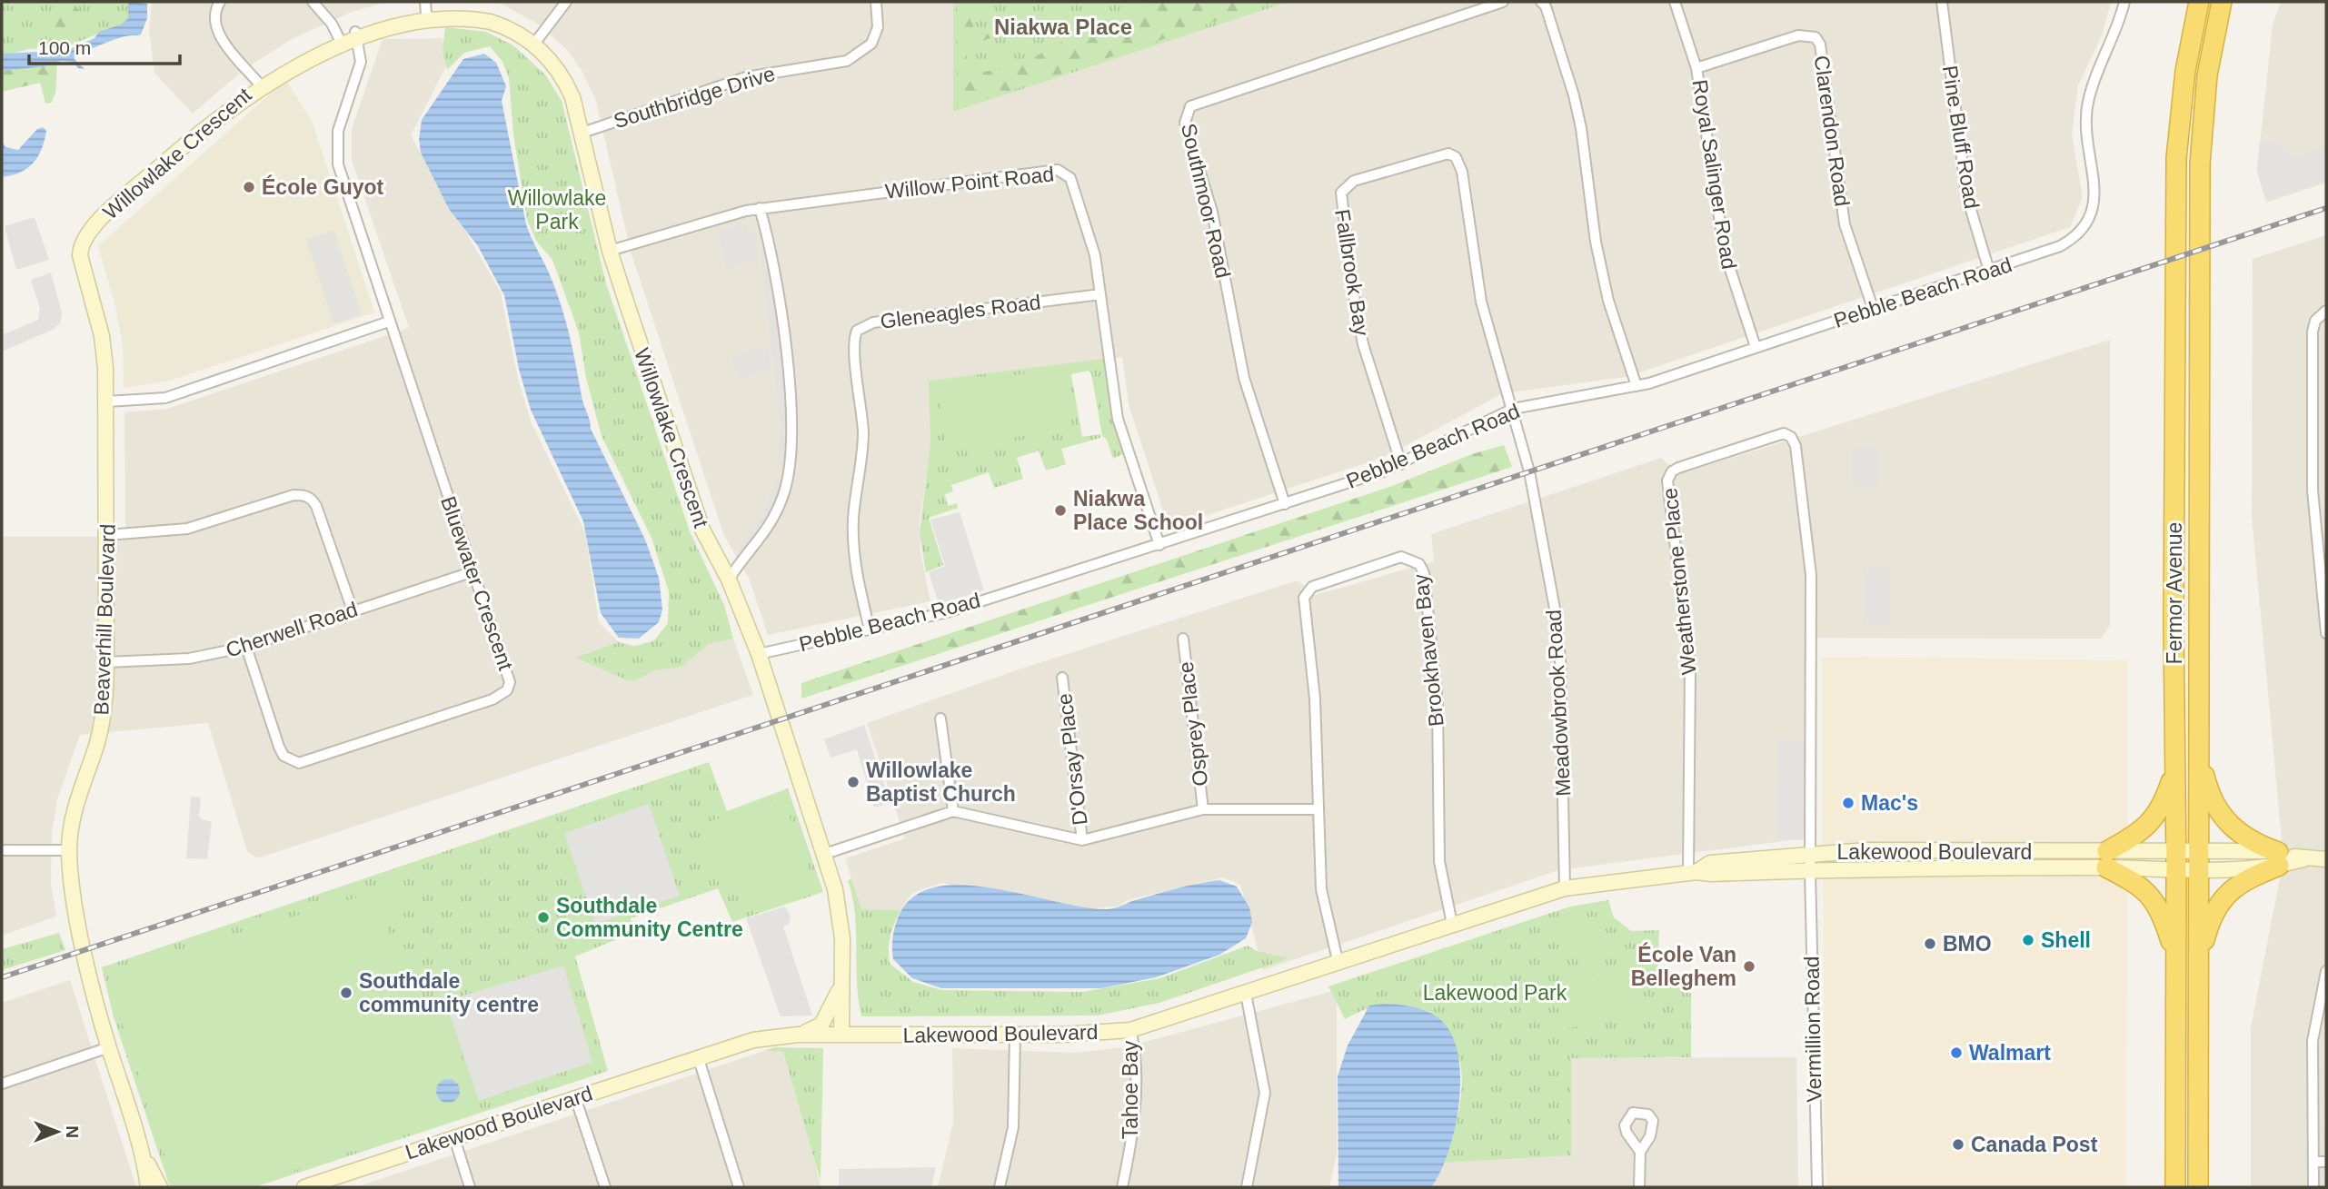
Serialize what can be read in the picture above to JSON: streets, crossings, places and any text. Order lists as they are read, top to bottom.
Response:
{
  "streets": {
    "highway": ["Fermor Avenue"],
    "street": [
      "Southbridge Drive",
      "Clarendon Road",
      "Pine Bluff Road",
      "Willowlake Crescent",
      "Royal Salinger Road",
      "Willow Point Road",
      "Southmoor Road",
      "Fallbrook Bay",
      "Pebble Beach Road",
      "Gleneagles Road",
      "Weatherstone Place",
      "Bluewater Crescent",
      "Beaverhill Boulevard",
      "Cherwell Road",
      "Brookhaven Bay",
      "Meadowbrook Road",
      "Osprey Place",
      "D'Orsay Place",
      "Lakewood Boulevard",
      "Vermillion Road",
      "Tahoe Bay"
    ]
  },
  "crossings": [
    ["Southbridge Drive", "Willowlake Crescent"],
    ["Clarendon Road", "Royal Salinger Road"],
    ["Clarendon Road", "Pebble Beach Road"],
    ["Pine Bluff Road", "Pebble Beach Road"],
    ["Willowlake Crescent", "Willow Point Road"],
    ["Willowlake Crescent", "Pebble Beach Road"],
    ["Willowlake Crescent", "Bluewater Crescent"],
    ["Willowlake Crescent", "Beaverhill Boulevard"],
    ["Willowlake Crescent", "Lakewood Boulevard"],
    ["Royal Salinger Road", "Pebble Beach Road"],
    ["Willow Point Road", "Pebble Beach Road"],
    ["Willow Point Road", "Gleneagles Road"],
    ["Southmoor Road", "Pebble Beach Road"],
    ["Fallbrook Bay", "Pebble Beach Road"],
    ["Fallbrook Bay", "Meadowbrook Road"],
    ["Pebble Beach Road", "Gleneagles Road"],
    ["Pebble Beach Road", "Meadowbrook Road"],
    ["Weatherstone Place", "Lakewood Boulevard"],
    ["Weatherstone Place", "Vermillion Road"],
    ["Bluewater Crescent", "Cherwell Road"],
    ["Fermor Avenue", "Lakewood Boulevard"],
    ["Beaverhill Boulevard", "Cherwell Road"],
    ["Brookhaven Bay", "Lakewood Boulevard"],
    ["Meadowbrook Road", "Lakewood Boulevard"],
    ["Lakewood Boulevard", "Vermillion Road"],
    ["Lakewood Boulevard", "Tahoe Bay"]
  ],
  "districts": ["Niakwa Place"],
  "parks": ["Willowlake Park", "Lakewood Park"],
  "places": [
    "École Guyot",
    "Niakwa Place School",
    "Willowlake Baptist Church",
    "Mac's",
    "Southdale Community Centre",
    "Shell",
    "BMO",
    "École Van Belleghem",
    "Southdale community centre",
    "Walmart",
    "Canada Post"
  ],
  "scale_bar": "100 m",
  "north": "right"
}
